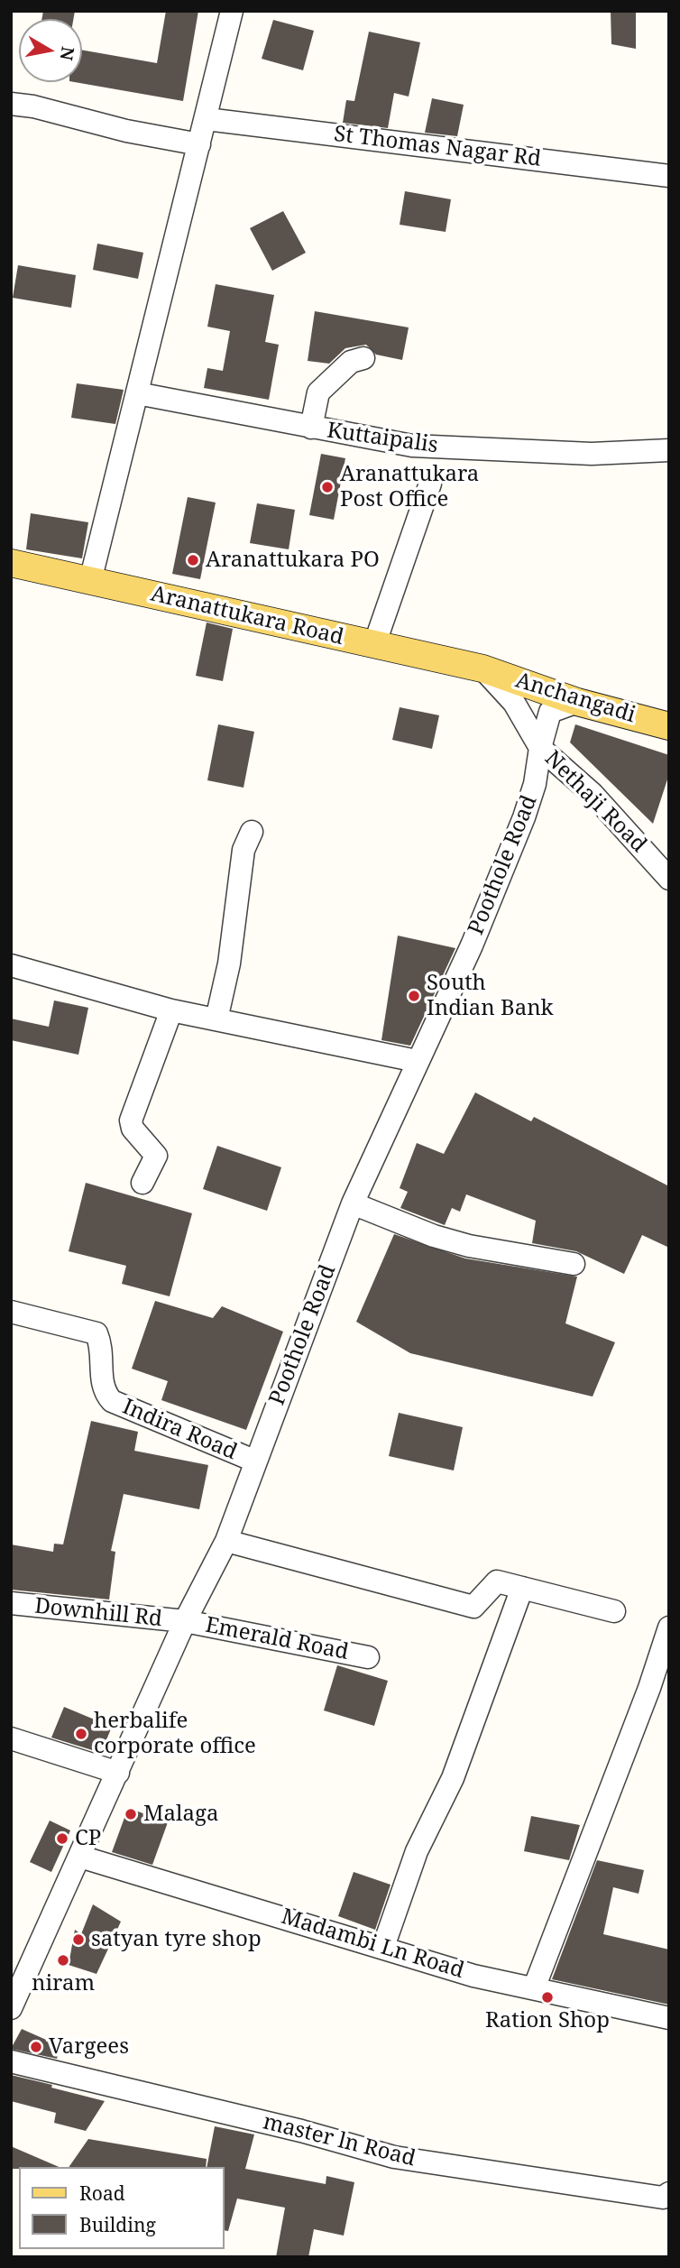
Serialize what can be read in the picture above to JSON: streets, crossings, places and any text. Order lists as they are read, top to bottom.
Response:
{
  "streets": {
    "main road": ["Aranattukara Road", "Anchangadi"],
    "street": [
      "St Thomas Nagar Rd",
      "Kuttaipalis",
      "Nethaji Road",
      "Poothole Road",
      "Indira Road",
      "Downhill Rd",
      "Emerald Road",
      "Madambi Ln Road",
      "master ln Road"
    ]
  },
  "crossings": [
    ["Aranattukara Road", "Anchangadi"],
    ["Anchangadi", "Nethaji Road"],
    ["Nethaji Road", "Poothole Road"],
    ["Poothole Road", "Indira Road"],
    ["Poothole Road", "Downhill Rd"],
    ["Poothole Road", "Emerald Road"],
    ["Poothole Road", "Madambi Ln Road"],
    ["Downhill Rd", "Emerald Road"]
  ],
  "places": [
    "Aranattukara Post Office",
    "Aranattukara PO",
    "South Indian Bank",
    "herbalife corporate office",
    "Malaga",
    "CP",
    "satyan tyre shop",
    "niram",
    "Ration Shop",
    "Vargees"
  ],
  "legend": ["Road", "Building"],
  "north": "right"
}
